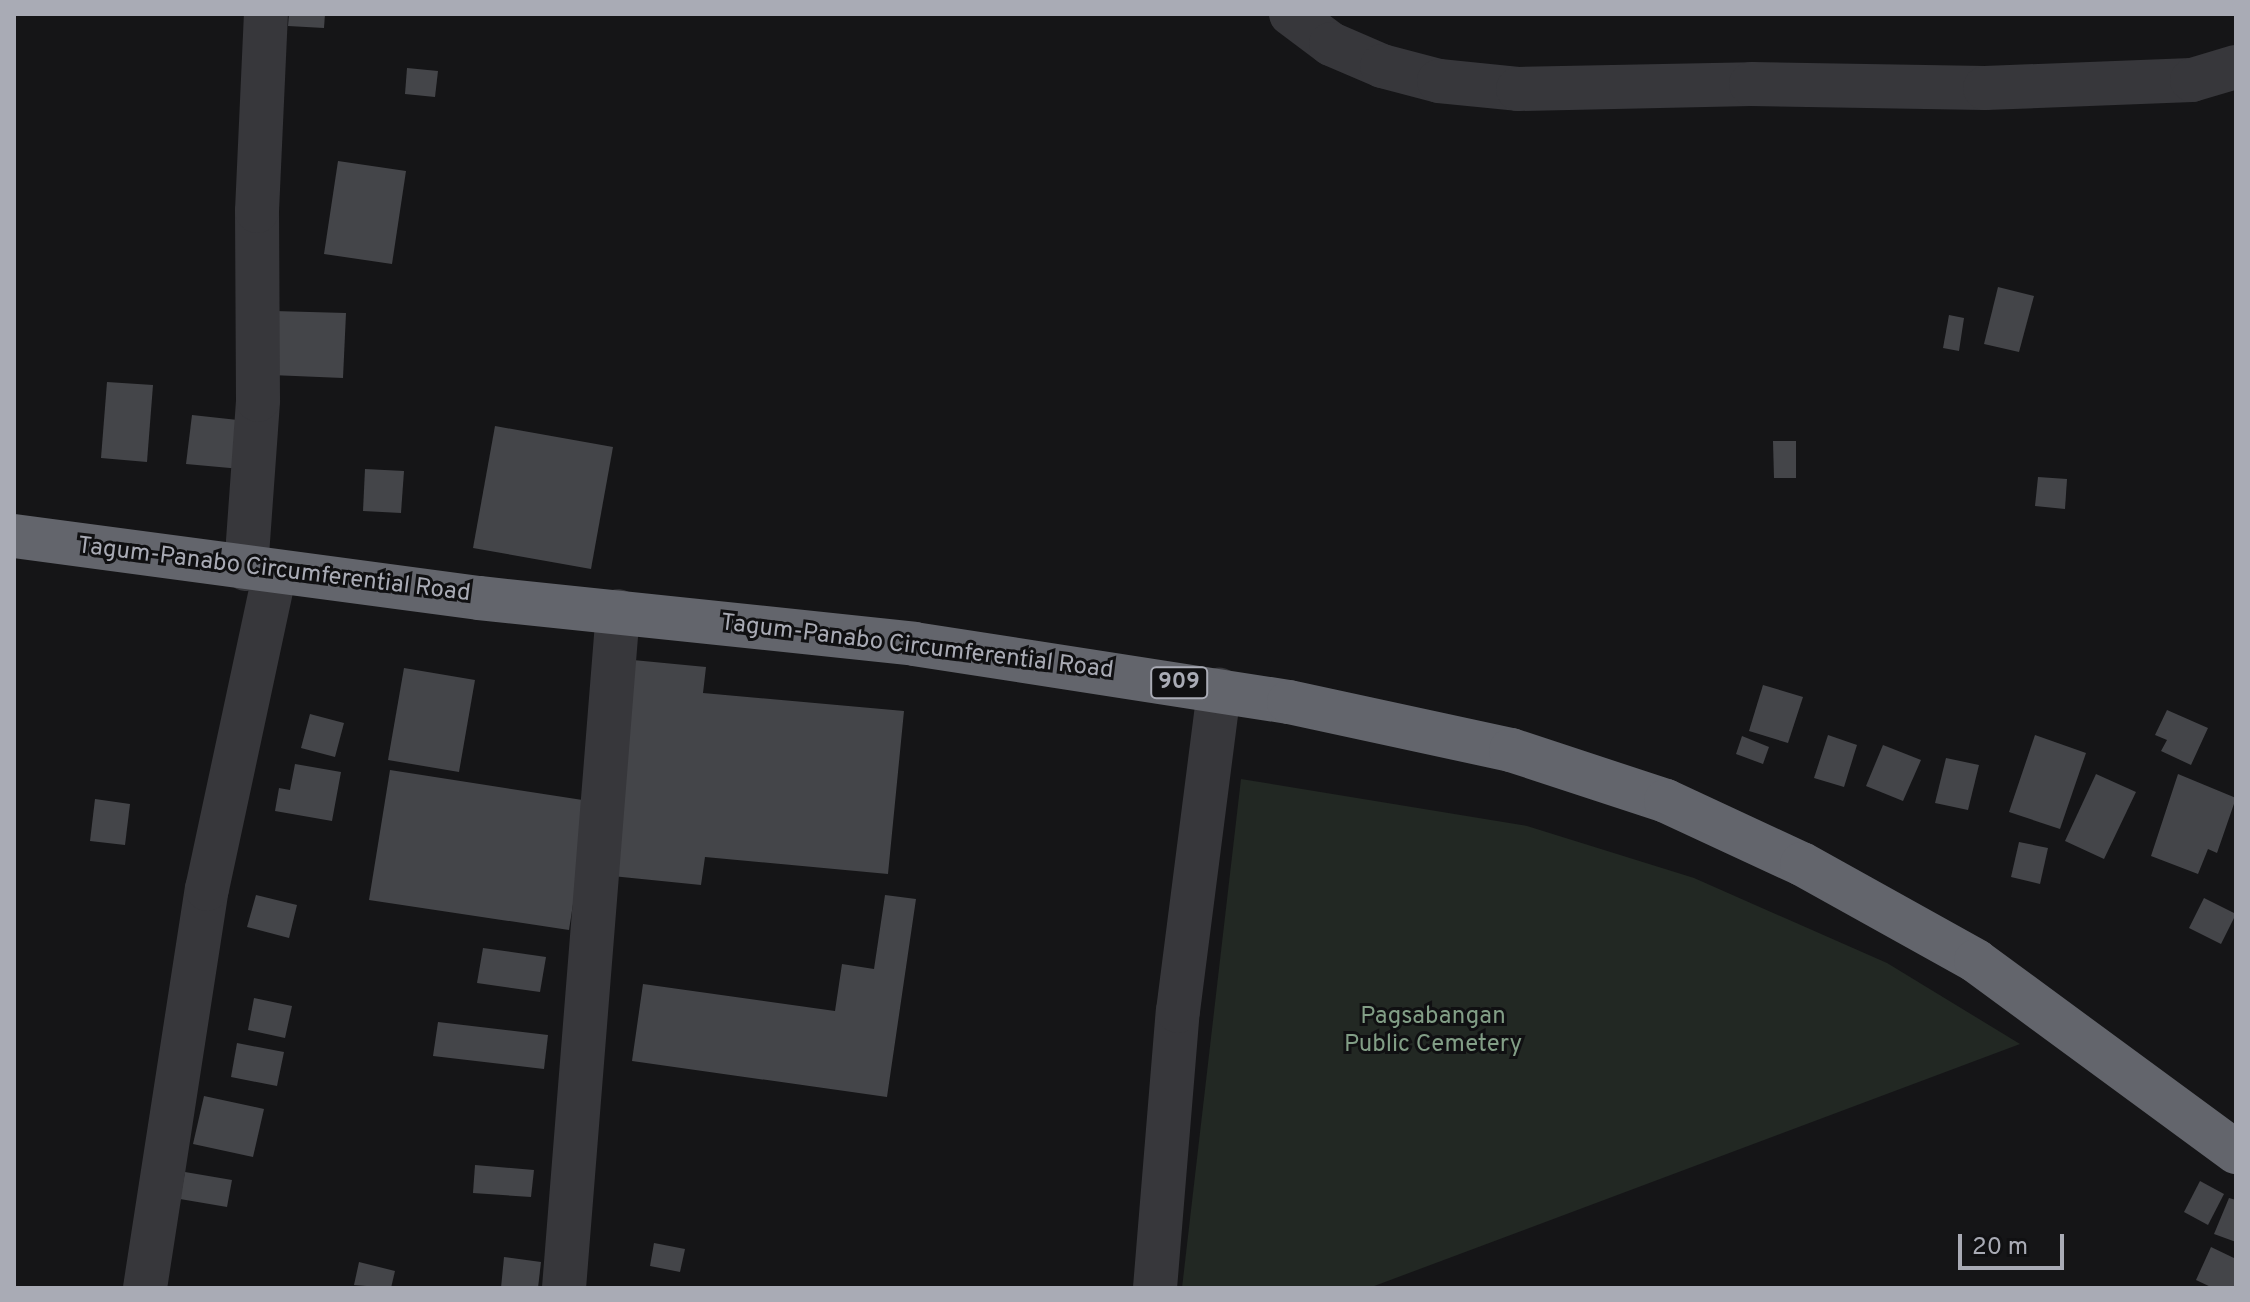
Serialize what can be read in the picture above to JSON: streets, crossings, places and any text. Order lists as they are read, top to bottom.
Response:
{
  "streets": {
    "highway": ["Tagum-Panabo Circumferential Road", "909"]
  },
  "parks": ["Pagsabangan Public Cemetery"],
  "scale_bar": "20 m"
}
